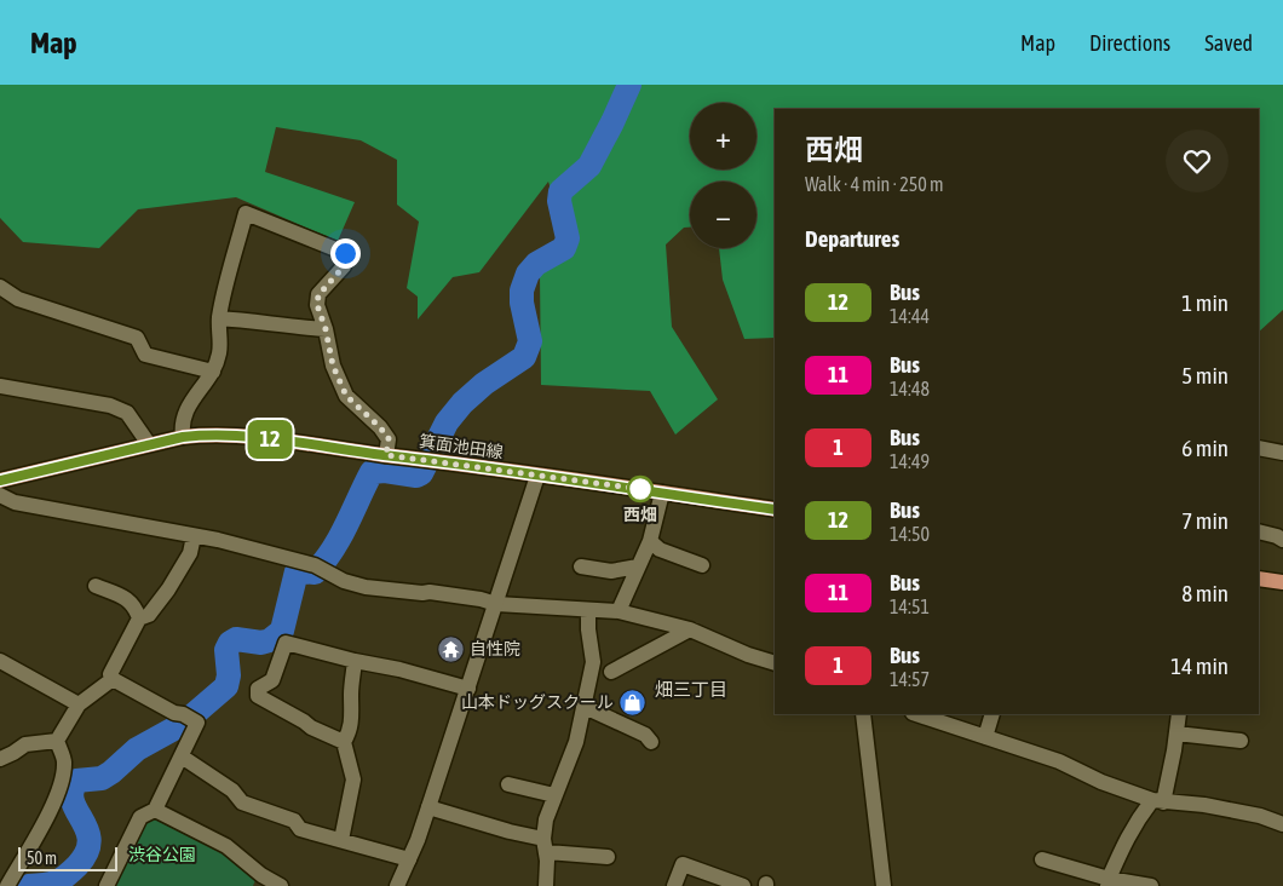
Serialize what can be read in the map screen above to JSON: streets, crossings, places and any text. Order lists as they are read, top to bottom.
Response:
{
  "streets": {
    "main road": ["箕面池田線"]
  },
  "districts": ["畑三丁目"],
  "parks": ["渋谷公園"],
  "places": {
    "other": ["西畑"],
    "temple": ["自性院"],
    "shop": ["山本ドッグスクール"]
  },
  "lines": ["bus line 12"],
  "scale_bar": "50 m",
  "page": {
    "header": "Map",
    "nav": ["Map", "Directions", "Saved"],
    "on_map": "12",
    "map_buttons": ["+", "−"],
    "heading": [
      ["西畑", "Walk · 4 min · 250 m"],
      "Departures"
    ],
    "list": [
      {
        "mark": "12",
        "name": "Bus",
        "note": "14:44",
        "value": "1 min"
      },
      {
        "mark": "11",
        "name": "Bus",
        "note": "14:48",
        "value": "5 min"
      },
      {
        "mark": "1",
        "name": "Bus",
        "note": "14:49",
        "value": "6 min"
      },
      {
        "mark": "12",
        "name": "Bus",
        "note": "14:50",
        "value": "7 min"
      },
      {
        "mark": "11",
        "name": "Bus",
        "note": "14:51",
        "value": "8 min"
      },
      {
        "mark": "1",
        "name": "Bus",
        "note": "14:57",
        "value": "14 min"
      }
    ],
    "scale": "50 m"
  }
}
